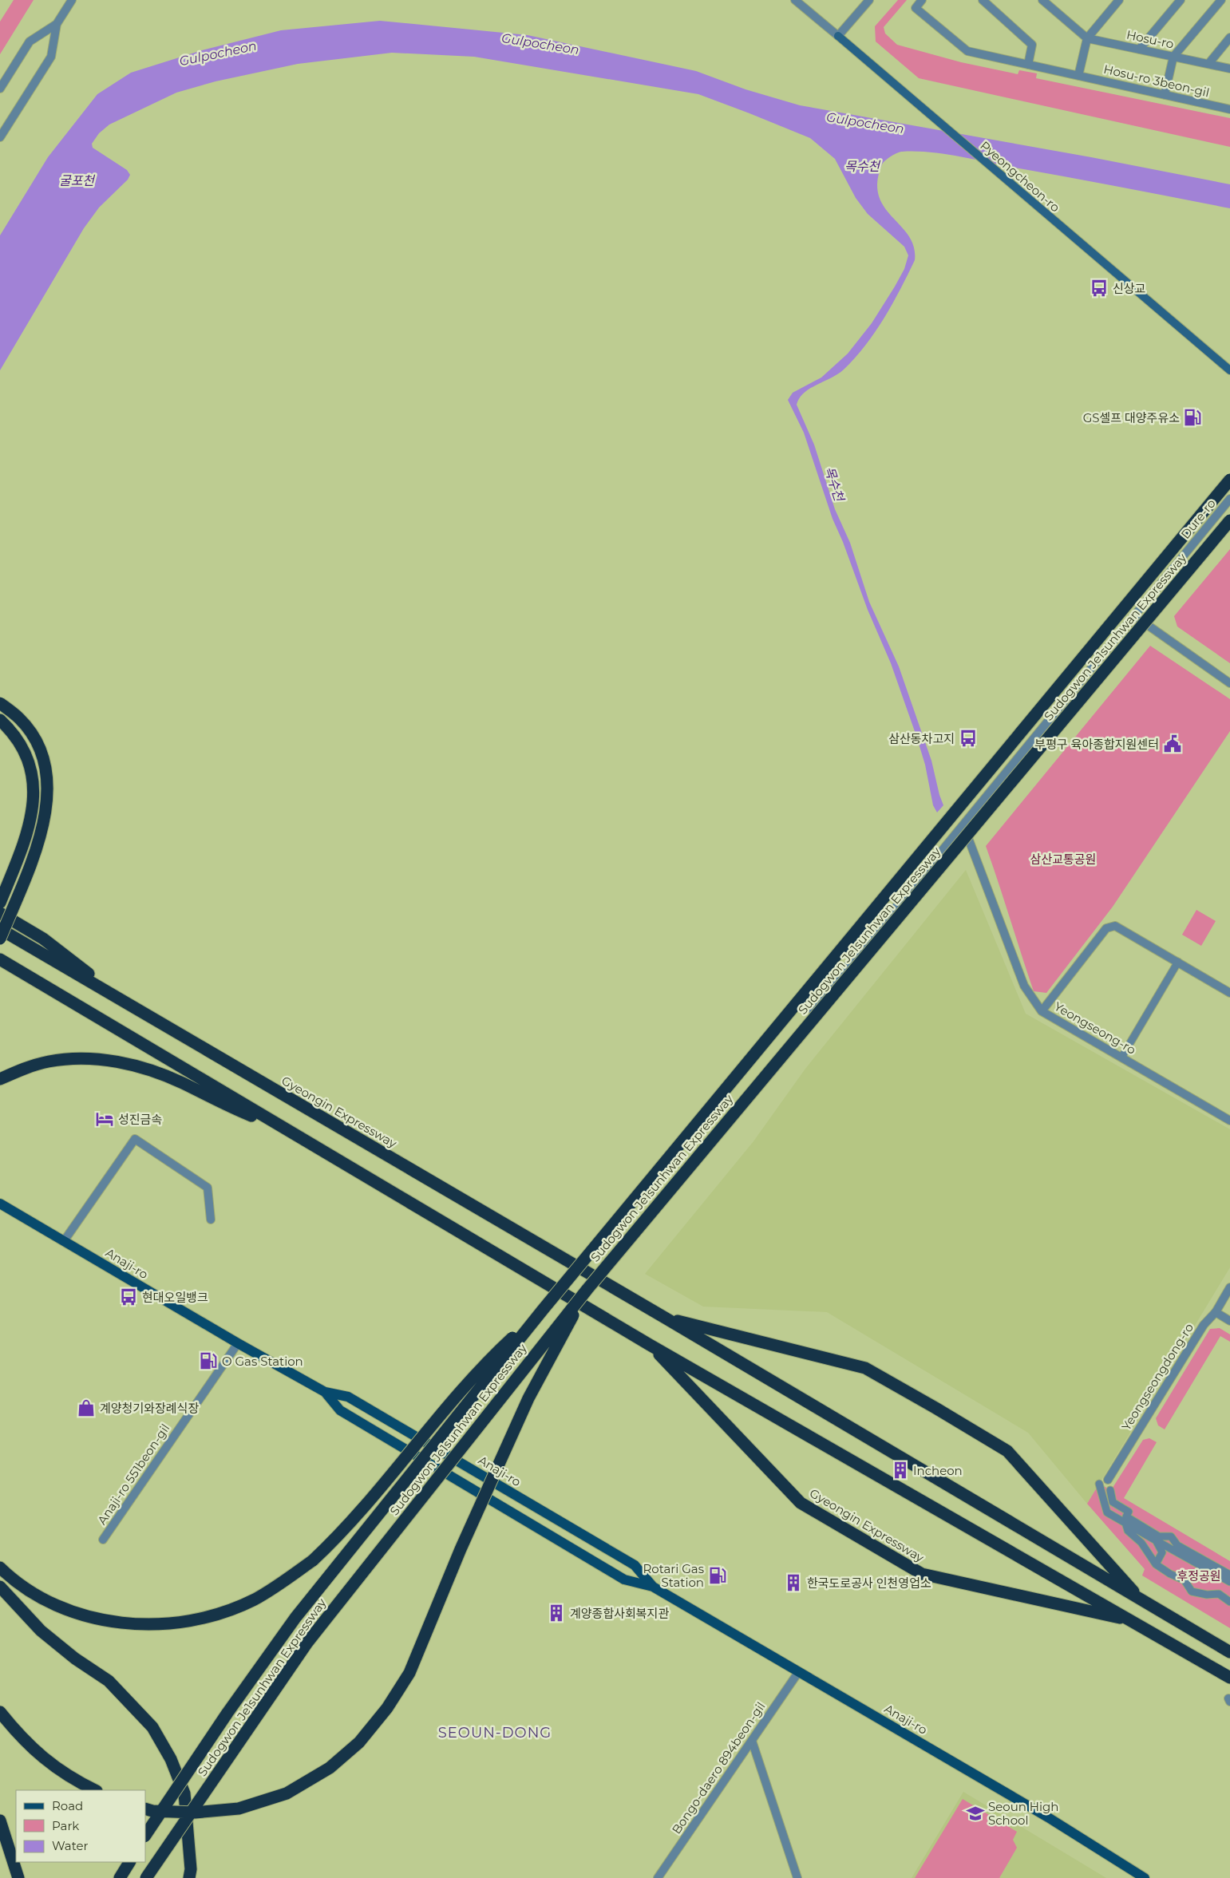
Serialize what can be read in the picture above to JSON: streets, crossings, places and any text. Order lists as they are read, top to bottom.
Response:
{
  "streets": {
    "highway": ["Sudogwon Je1sunhwan Expressway", "Gyeongin Expressway"],
    "main road": ["Pyeongcheon-ro", "Anaji-ro"],
    "street": [
      "Hosu-ro",
      "Hosu-ro 3beon-gil",
      "Dure-ro",
      "Yeongseong-ro",
      "Yeongseongdong-ro",
      "Anaji-ro 551beon-gil",
      "Bongo-daero 894beon-gil"
    ]
  },
  "crossings": [
    ["Dure-ro", "Yeongseong-ro"],
    ["Anaji-ro", "Anaji-ro 551beon-gil"],
    ["Anaji-ro", "Bongo-daero 894beon-gil"]
  ],
  "districts": ["SEOUN-DONG"],
  "water": ["Gulpocheon", "목수천", "굴포천"],
  "parks": ["삼산교통공원", "후정공원"],
  "places": {
    "bus stop": ["신상교", "삼산동차고지", "현대오일뱅크"],
    "fuel station": ["GS셀프 대양주유소", "O Gas Station", "Rotari Gas Station"],
    "public building": ["부평구 육아종합지원센터"],
    "hotel": ["성진금속"],
    "shop": ["계양청기와장례식장"],
    "building": ["Incheon", "한국도로공사 인천영업소", "계양종합사회복지관"],
    "school or university": ["Seoun High School"]
  },
  "legend": ["Road", "Park", "Water"]
}
